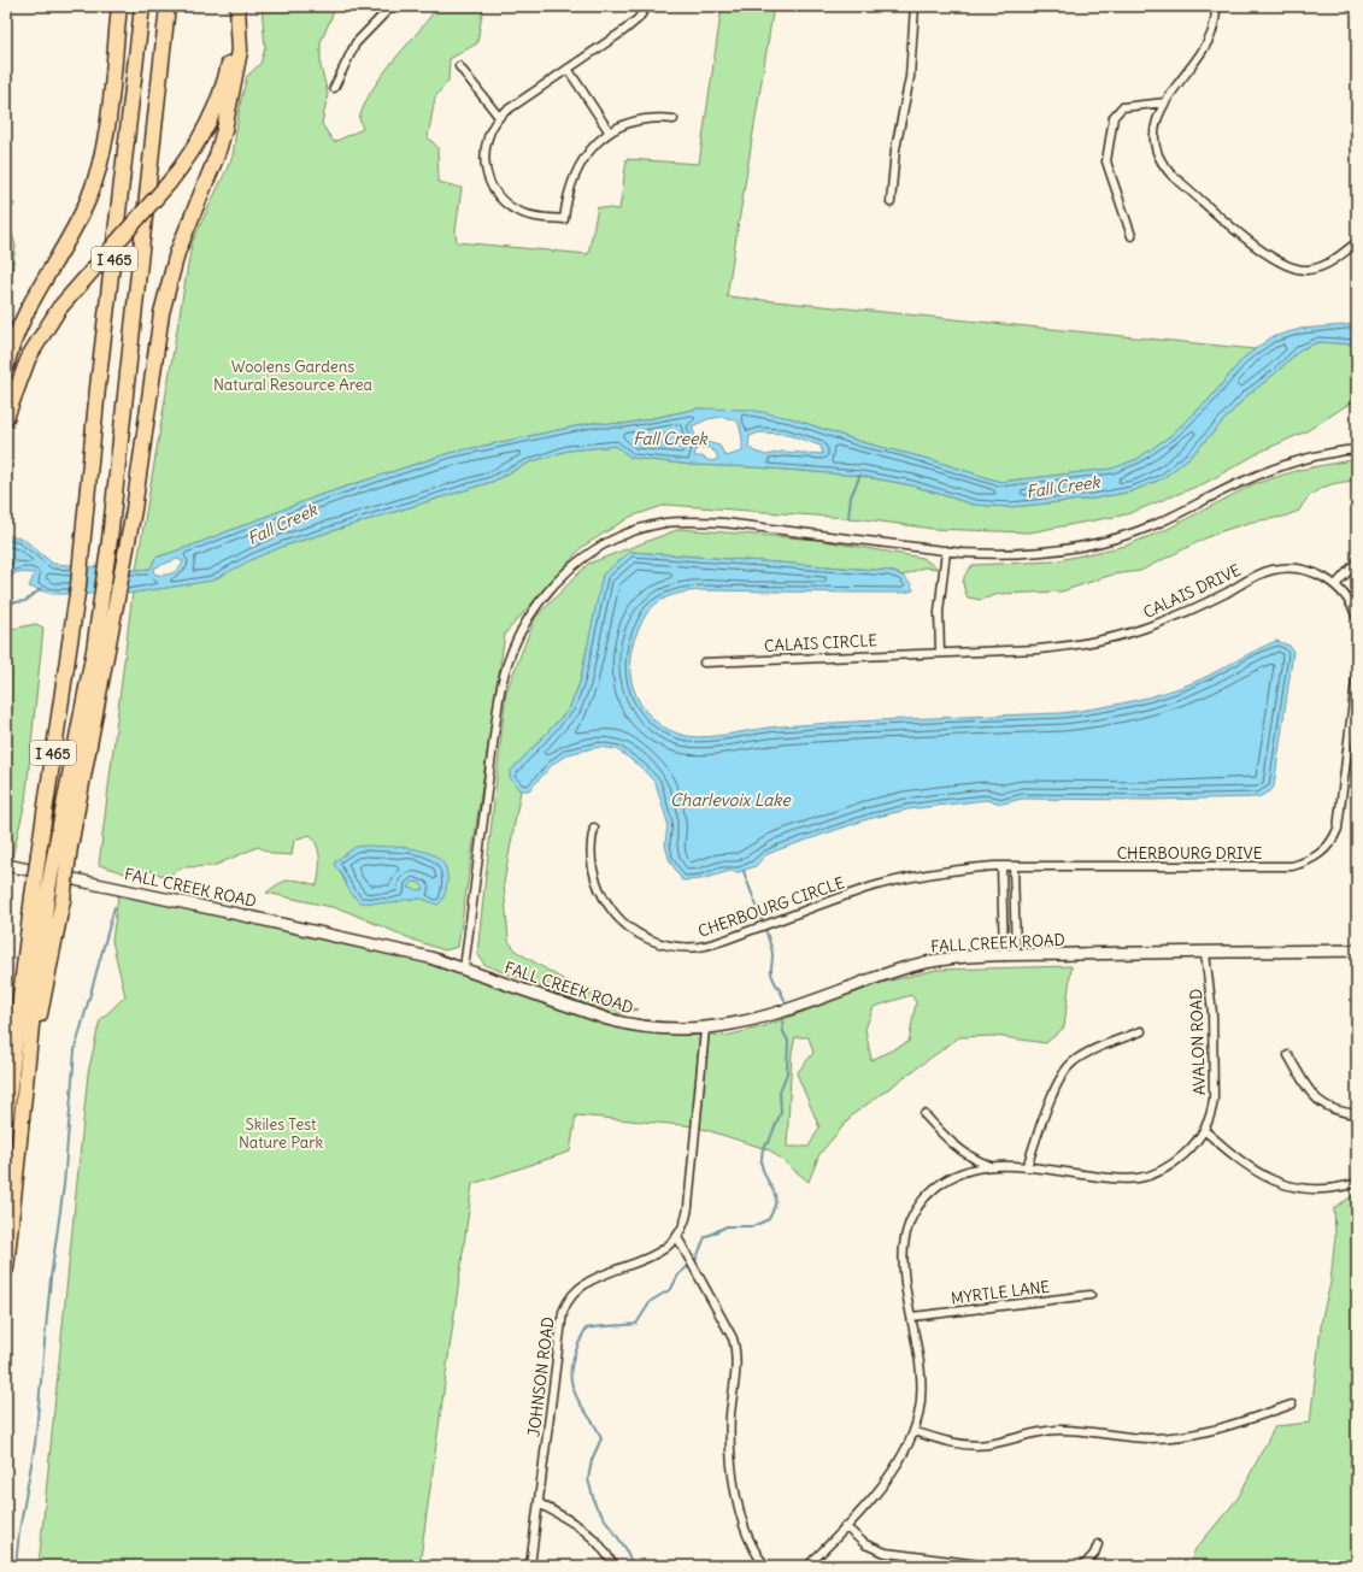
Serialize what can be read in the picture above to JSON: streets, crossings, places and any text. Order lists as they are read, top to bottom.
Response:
{
  "streets": {
    "highway": ["I 465"],
    "main road": ["FALL CREEK ROAD"],
    "street": [
      "CALAIS DRIVE",
      "CALAIS CIRCLE",
      "CHERBOURG DRIVE",
      "CHERBOURG CIRCLE",
      "AVALON ROAD",
      "MYRTLE LANE",
      "JOHNSON ROAD"
    ]
  },
  "crossings": [
    ["CALAIS DRIVE", "CALAIS CIRCLE"],
    ["CHERBOURG DRIVE", "CHERBOURG CIRCLE"],
    ["FALL CREEK ROAD", "AVALON ROAD"],
    ["FALL CREEK ROAD", "JOHNSON ROAD"]
  ],
  "water": ["Fall Creek", "Charlevoix Lake"],
  "parks": ["Woolens Gardens Natural Resource Area", "Skiles Test Nature Park"]
}
